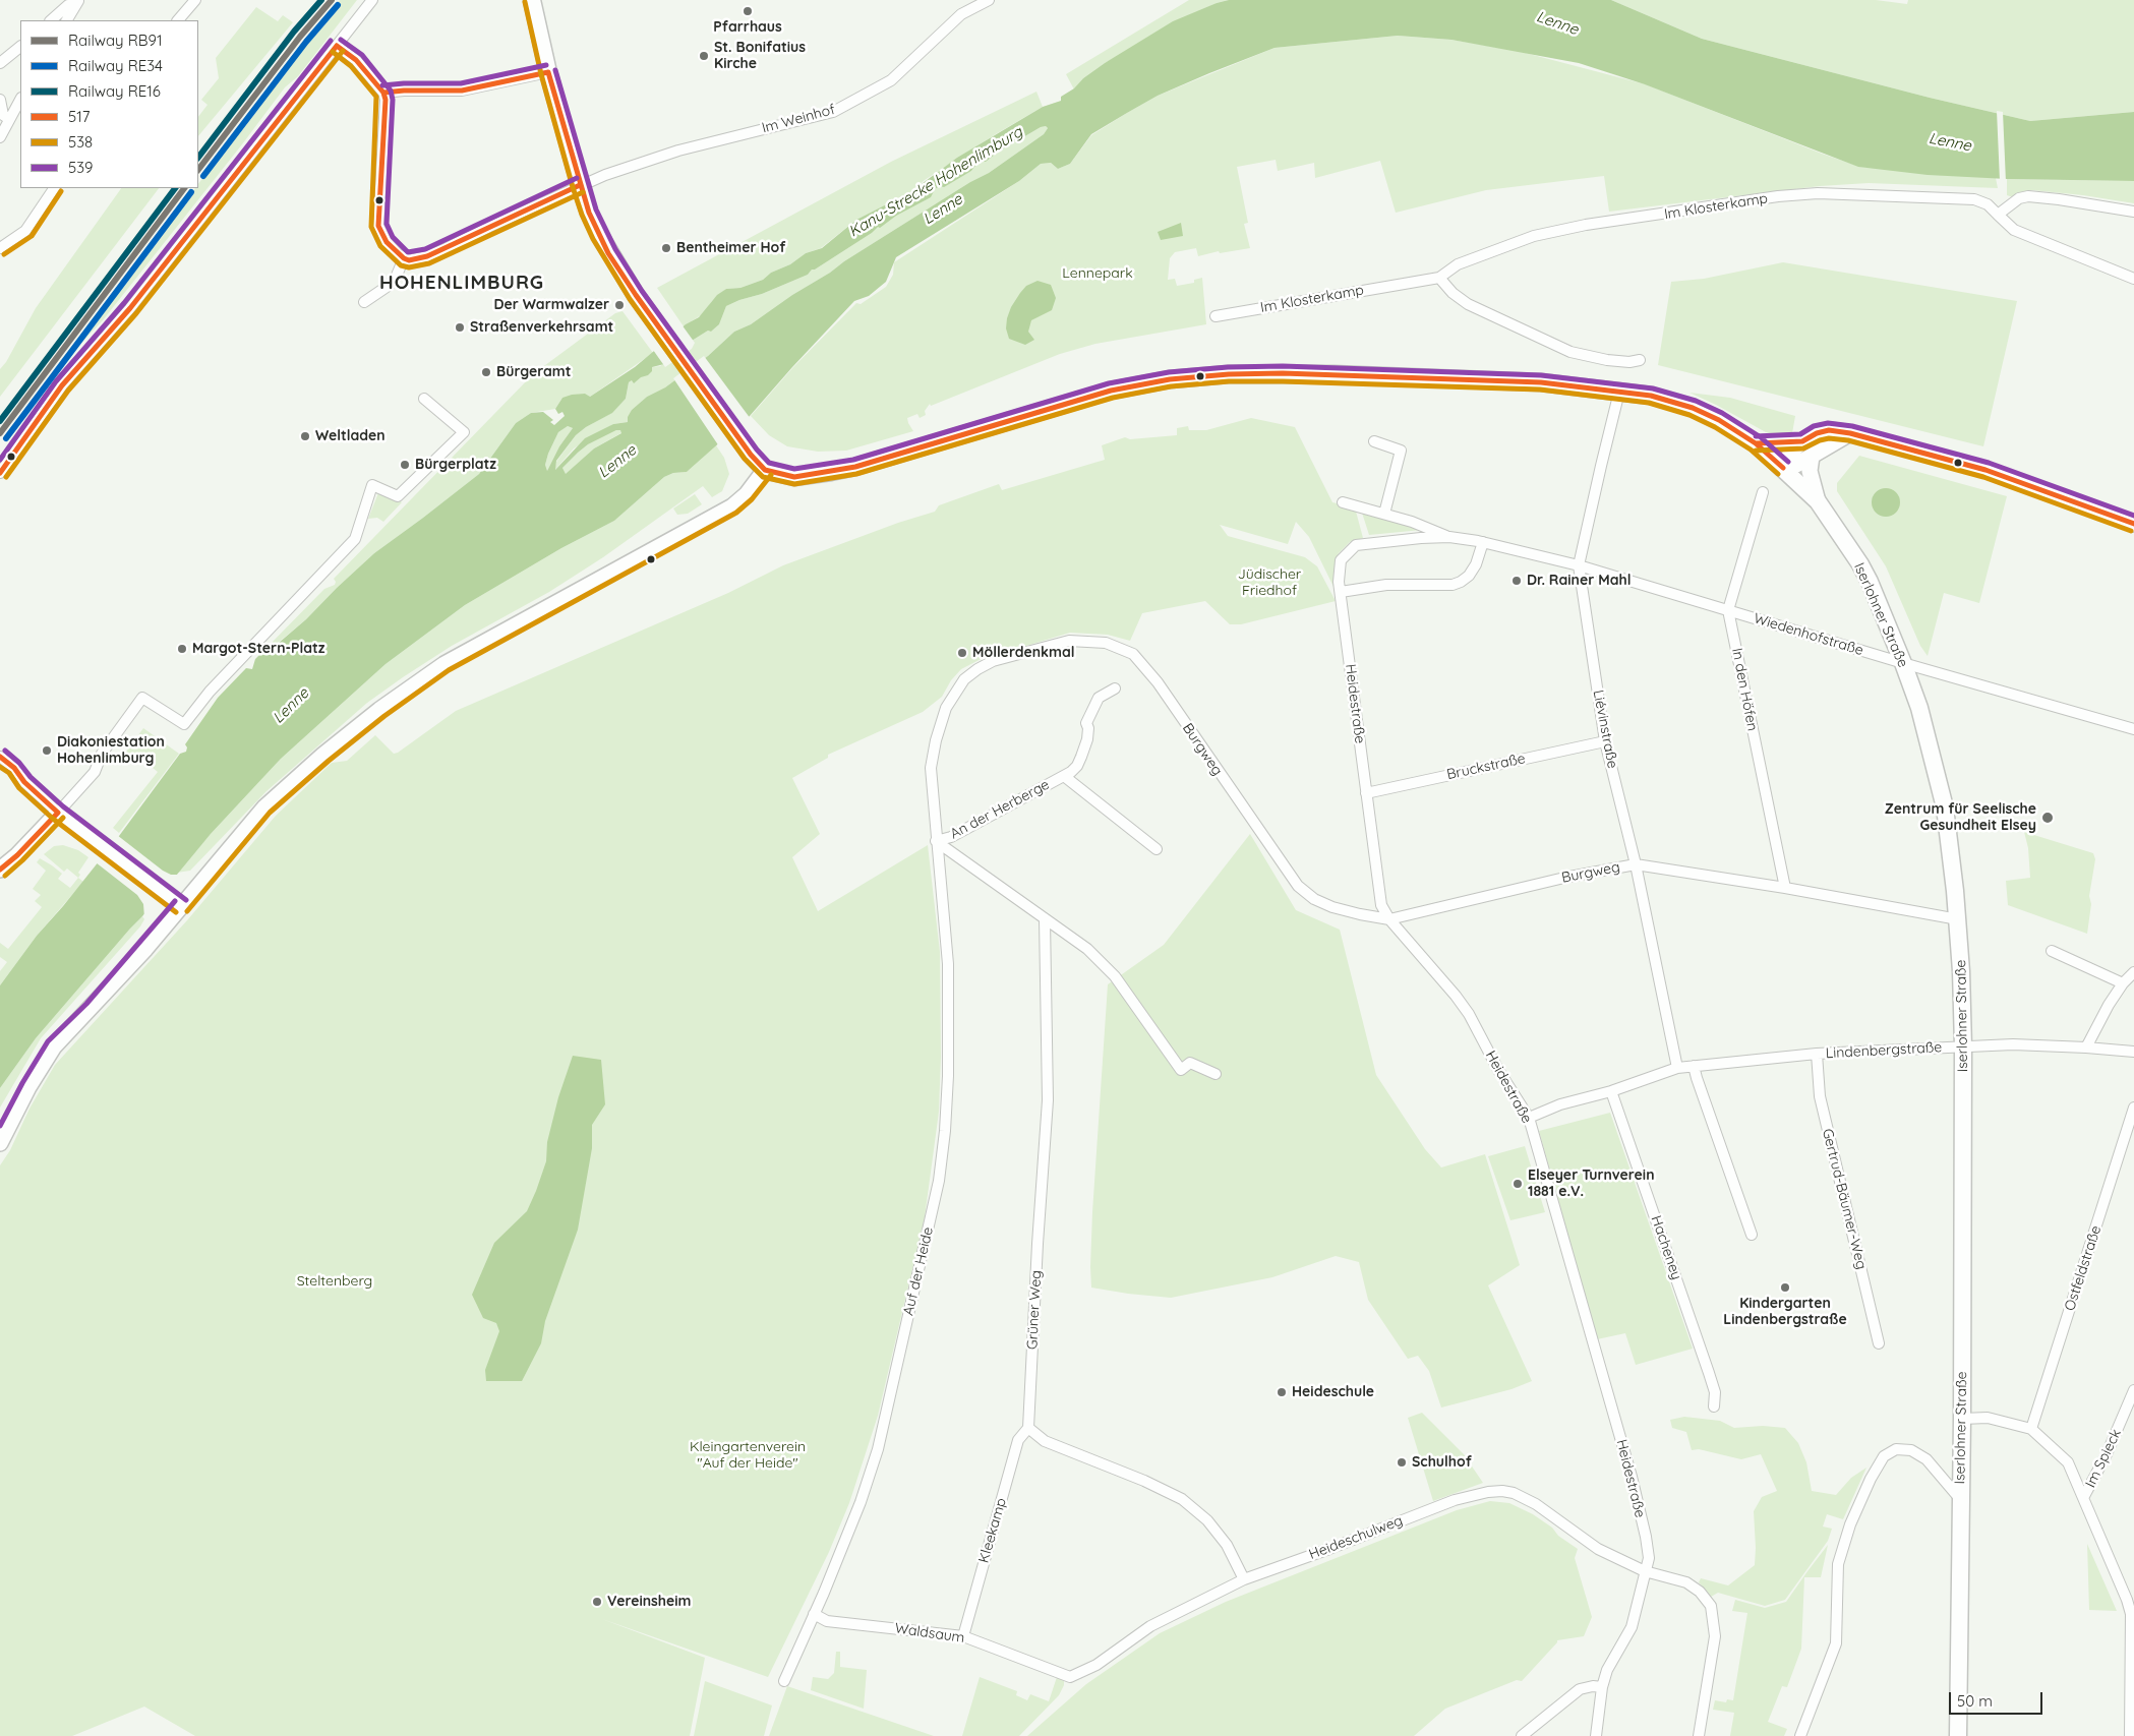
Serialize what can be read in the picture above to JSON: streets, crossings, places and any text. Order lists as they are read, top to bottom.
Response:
{
  "streets": {
    "main road": ["Iserlohner Straße"],
    "street": [
      "Im Weinhof",
      "Im Klosterkamp",
      "Wiedenhofstraße",
      "In den Höfen",
      "Heidestraße",
      "Liévinstraße",
      "Burgweg",
      "Bruckstraße",
      "An der Herberge",
      "Lindenbergstraße",
      "Gertrud-Bäumer-Weg",
      "Hacheney",
      "Ostfeldstraße",
      "Auf der Heide",
      "Grüner Weg",
      "Im Spieck",
      "Kleekamp",
      "Heideschulweg",
      "Waldsaum"
    ]
  },
  "crossings": [
    ["Iserlohner Straße", "Wiedenhofstraße"],
    ["Iserlohner Straße", "Liévinstraße"],
    ["Iserlohner Straße", "Burgweg"],
    ["Iserlohner Straße", "Lindenbergstraße"],
    ["Iserlohner Straße", "Im Spieck"],
    ["Wiedenhofstraße", "In den Höfen"],
    ["Wiedenhofstraße", "Heidestraße"],
    ["Wiedenhofstraße", "Liévinstraße"],
    ["In den Höfen", "Burgweg"],
    ["Heidestraße", "Burgweg"],
    ["Heidestraße", "Bruckstraße"],
    ["Heidestraße", "Lindenbergstraße"],
    ["Heidestraße", "Heideschulweg"],
    ["Liévinstraße", "Burgweg"],
    ["Liévinstraße", "Bruckstraße"],
    ["Liévinstraße", "Lindenbergstraße"],
    ["Burgweg", "An der Herberge"],
    ["Burgweg", "Auf der Heide"],
    ["An der Herberge", "Auf der Heide"],
    ["Lindenbergstraße", "Gertrud-Bäumer-Weg"],
    ["Lindenbergstraße", "Hacheney"],
    ["Ostfeldstraße", "Im Spieck"],
    ["Auf der Heide", "Waldsaum"],
    ["Grüner Weg", "Kleekamp"],
    ["Kleekamp", "Waldsaum"],
    ["Heideschulweg", "Waldsaum"]
  ],
  "districts": ["HOHENLIMBURG"],
  "water": ["Lenne", "Kanu-Strecke Hohenlimburg"],
  "parks": [
    "Lennepark",
    "Jüdischer Friedhof",
    "Steltenberg",
    "Kleingartenverein \"Auf der Heide\""
  ],
  "places": [
    "Pfarrhaus",
    "St. Bonifatius Kirche",
    "Bentheimer Hof",
    "Der Warmwalzer",
    "Straßenverkehrsamt",
    "Bürgeramt",
    "Weltladen",
    "Bürgerplatz",
    "Dr. Rainer Mahl",
    "Margot-Stern-Platz",
    "Möllerdenkmal",
    "Diakoniestation Hohenlimburg",
    "Zentrum für Seelische Gesundheit Elsey",
    "Elseyer Turnverein 1881 e.V.",
    "Kindergarten Lindenbergstraße",
    "Heideschule",
    "Schulhof",
    "Vereinsheim"
  ],
  "lines": [
    "rail line RB91",
    "rail line RE16",
    "transit line 538",
    "rail line RE34",
    "transit line 539",
    "transit line 517"
  ],
  "legend": [
    "Railway RB91",
    "Railway RE34",
    "Railway RE16",
    "517",
    "538",
    "539"
  ],
  "scale_bar": "50 m"
}
